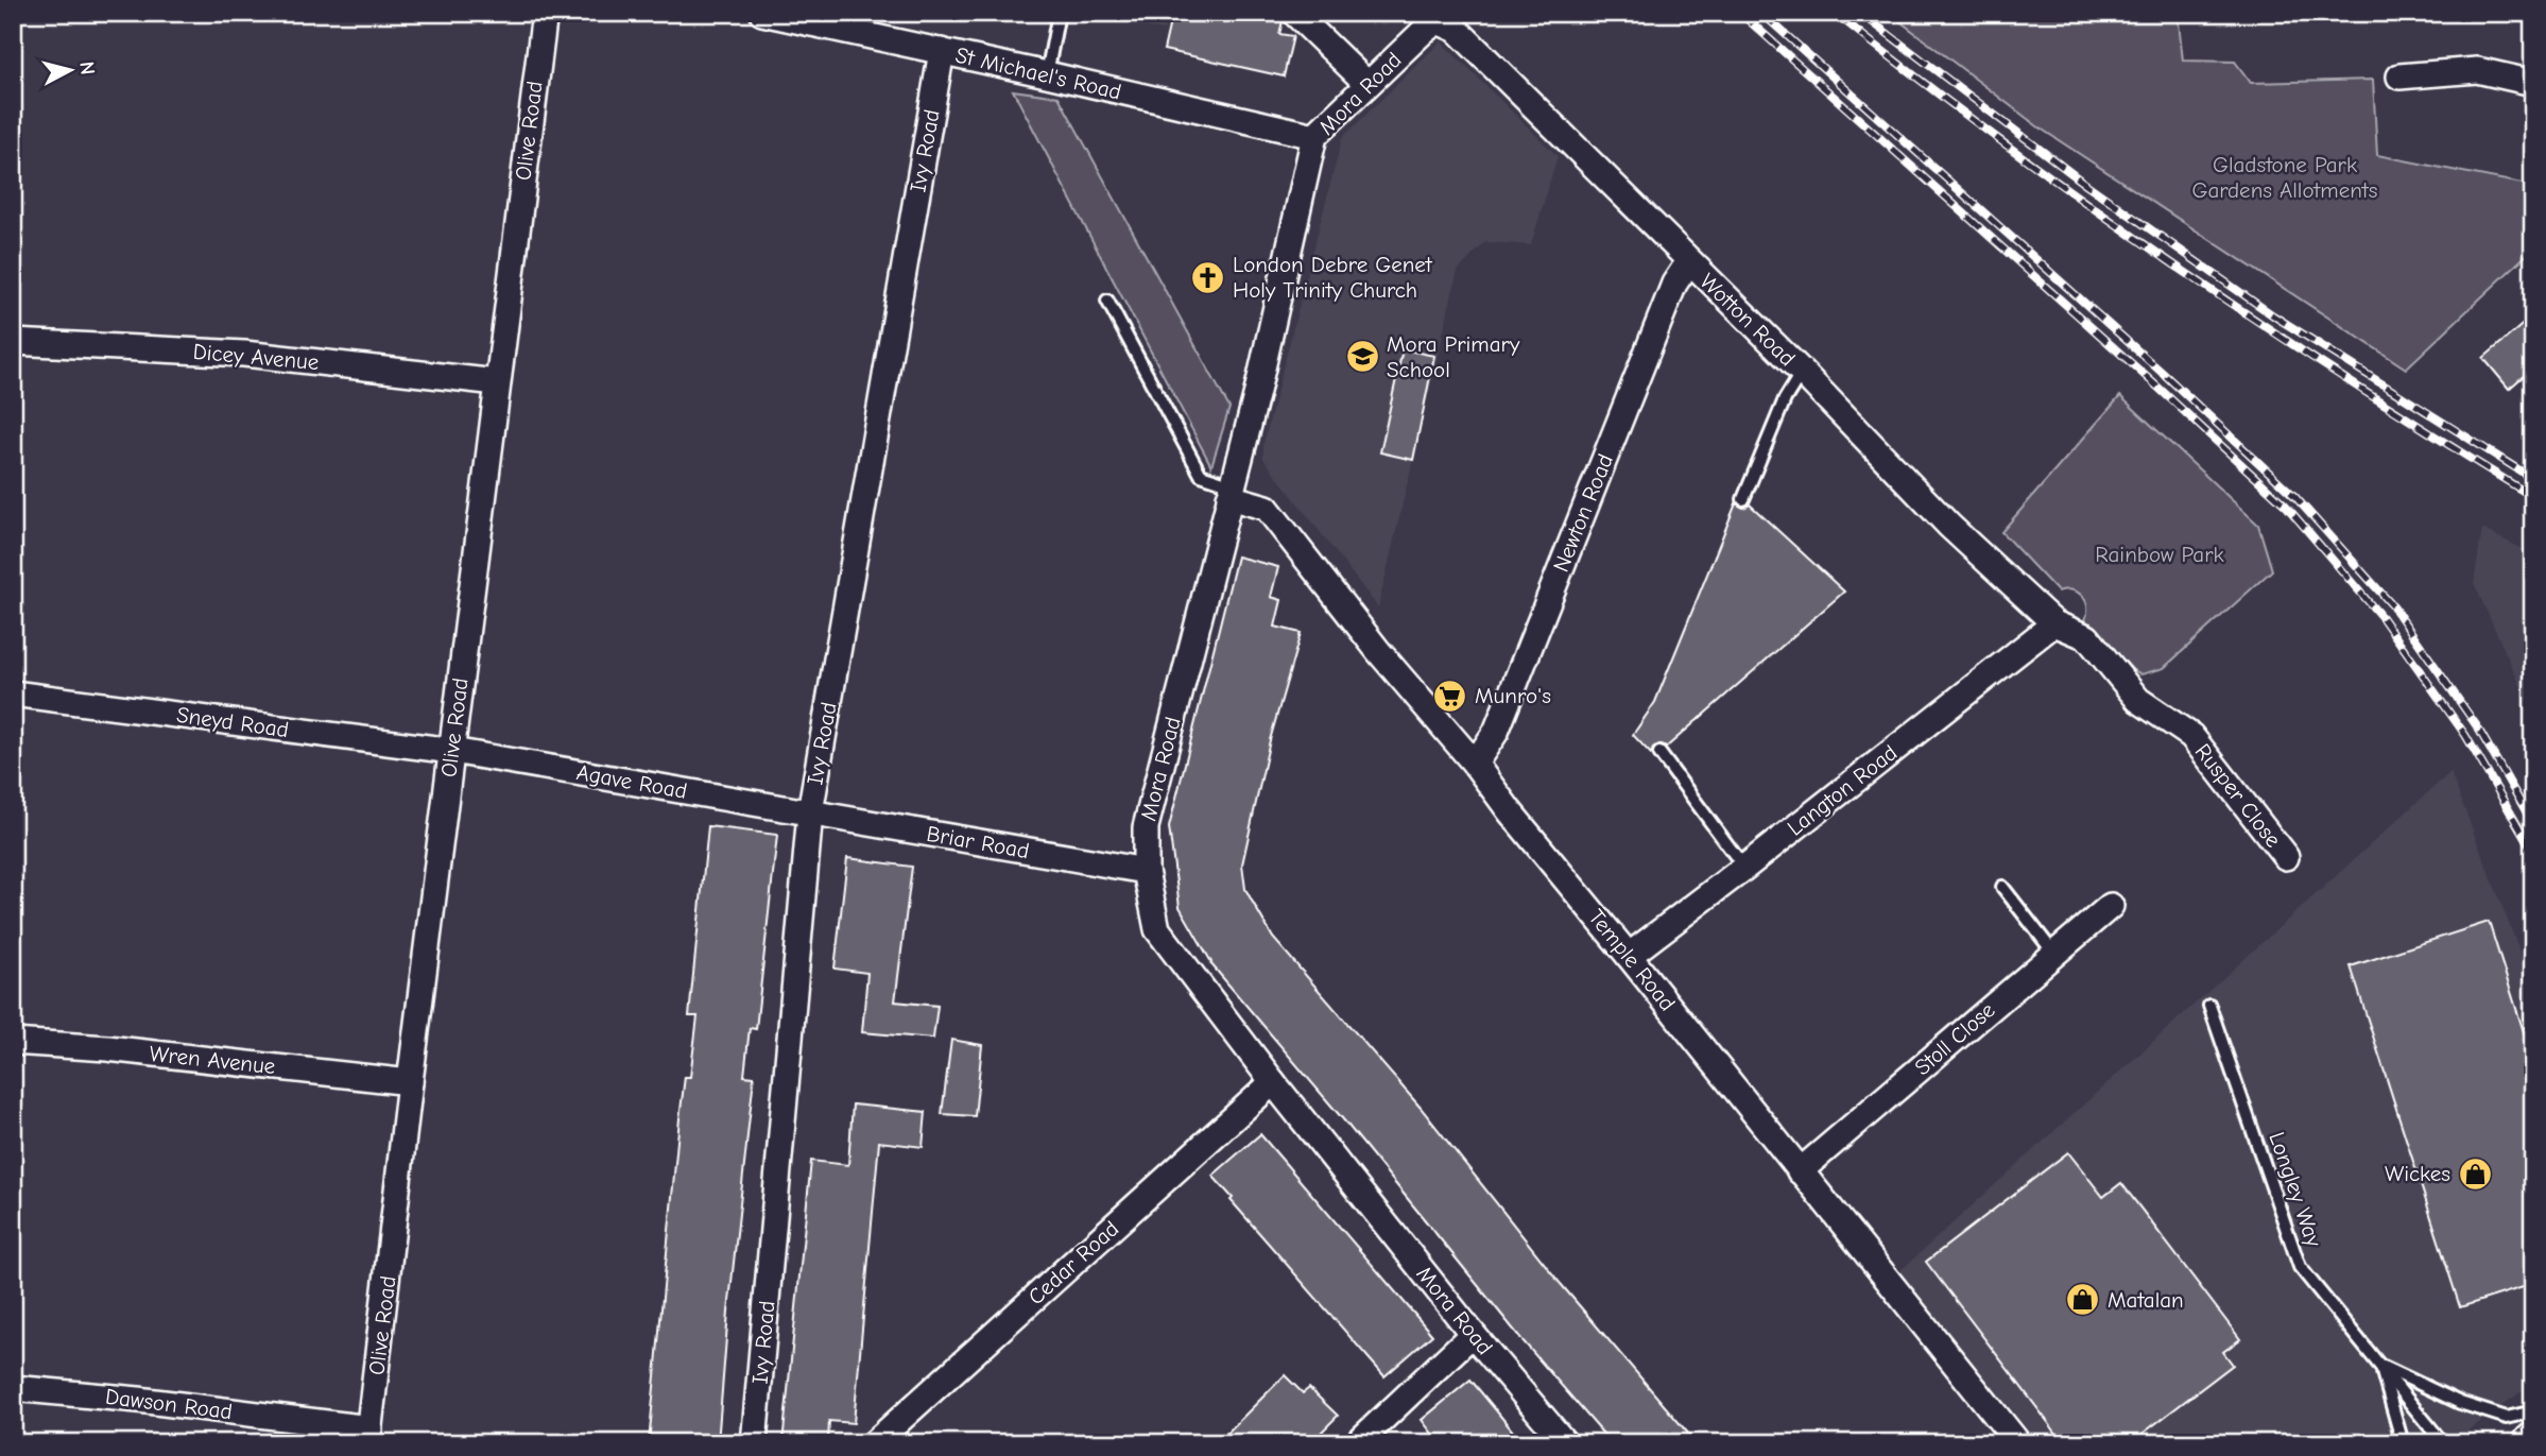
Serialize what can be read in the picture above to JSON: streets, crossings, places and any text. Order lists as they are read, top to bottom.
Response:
{
  "streets": {
    "street": [
      "St Michael's Road",
      "Mora Road",
      "Olive Road",
      "Ivy Road",
      "Wotton Road",
      "Dicey Avenue",
      "Newton Road",
      "Sneyd Road",
      "Agave Road",
      "Langton Road",
      "Rusper Close",
      "Briar Road",
      "Temple Road",
      "Stoll Close",
      "Wren Avenue",
      "Cedar Road",
      "Dawson Road"
    ],
    "lane": ["Longley Way"]
  },
  "crossings": [
    ["St Michael's Road", "Mora Road"],
    ["St Michael's Road", "Ivy Road"],
    ["Mora Road", "Wotton Road"],
    ["Mora Road", "Briar Road"],
    ["Mora Road", "Temple Road"],
    ["Mora Road", "Cedar Road"],
    ["Olive Road", "Dicey Avenue"],
    ["Olive Road", "Sneyd Road"],
    ["Olive Road", "Agave Road"],
    ["Olive Road", "Wren Avenue"],
    ["Olive Road", "Dawson Road"],
    ["Ivy Road", "Agave Road"],
    ["Ivy Road", "Briar Road"],
    ["Wotton Road", "Newton Road"],
    ["Wotton Road", "Langton Road"],
    ["Wotton Road", "Rusper Close"],
    ["Newton Road", "Temple Road"],
    ["Sneyd Road", "Agave Road"],
    ["Agave Road", "Briar Road"],
    ["Langton Road", "Rusper Close"],
    ["Langton Road", "Temple Road"],
    ["Temple Road", "Stoll Close"]
  ],
  "parks": ["Gladstone Park Gardens Allotments", "Rainbow Park"],
  "places": {
    "church": ["London Debre Genet Holy Trinity Church"],
    "school or university": ["Mora Primary School"],
    "supermarket": ["Munro's"],
    "shop": ["Wickes", "Matalan"]
  },
  "north": "right"
}
